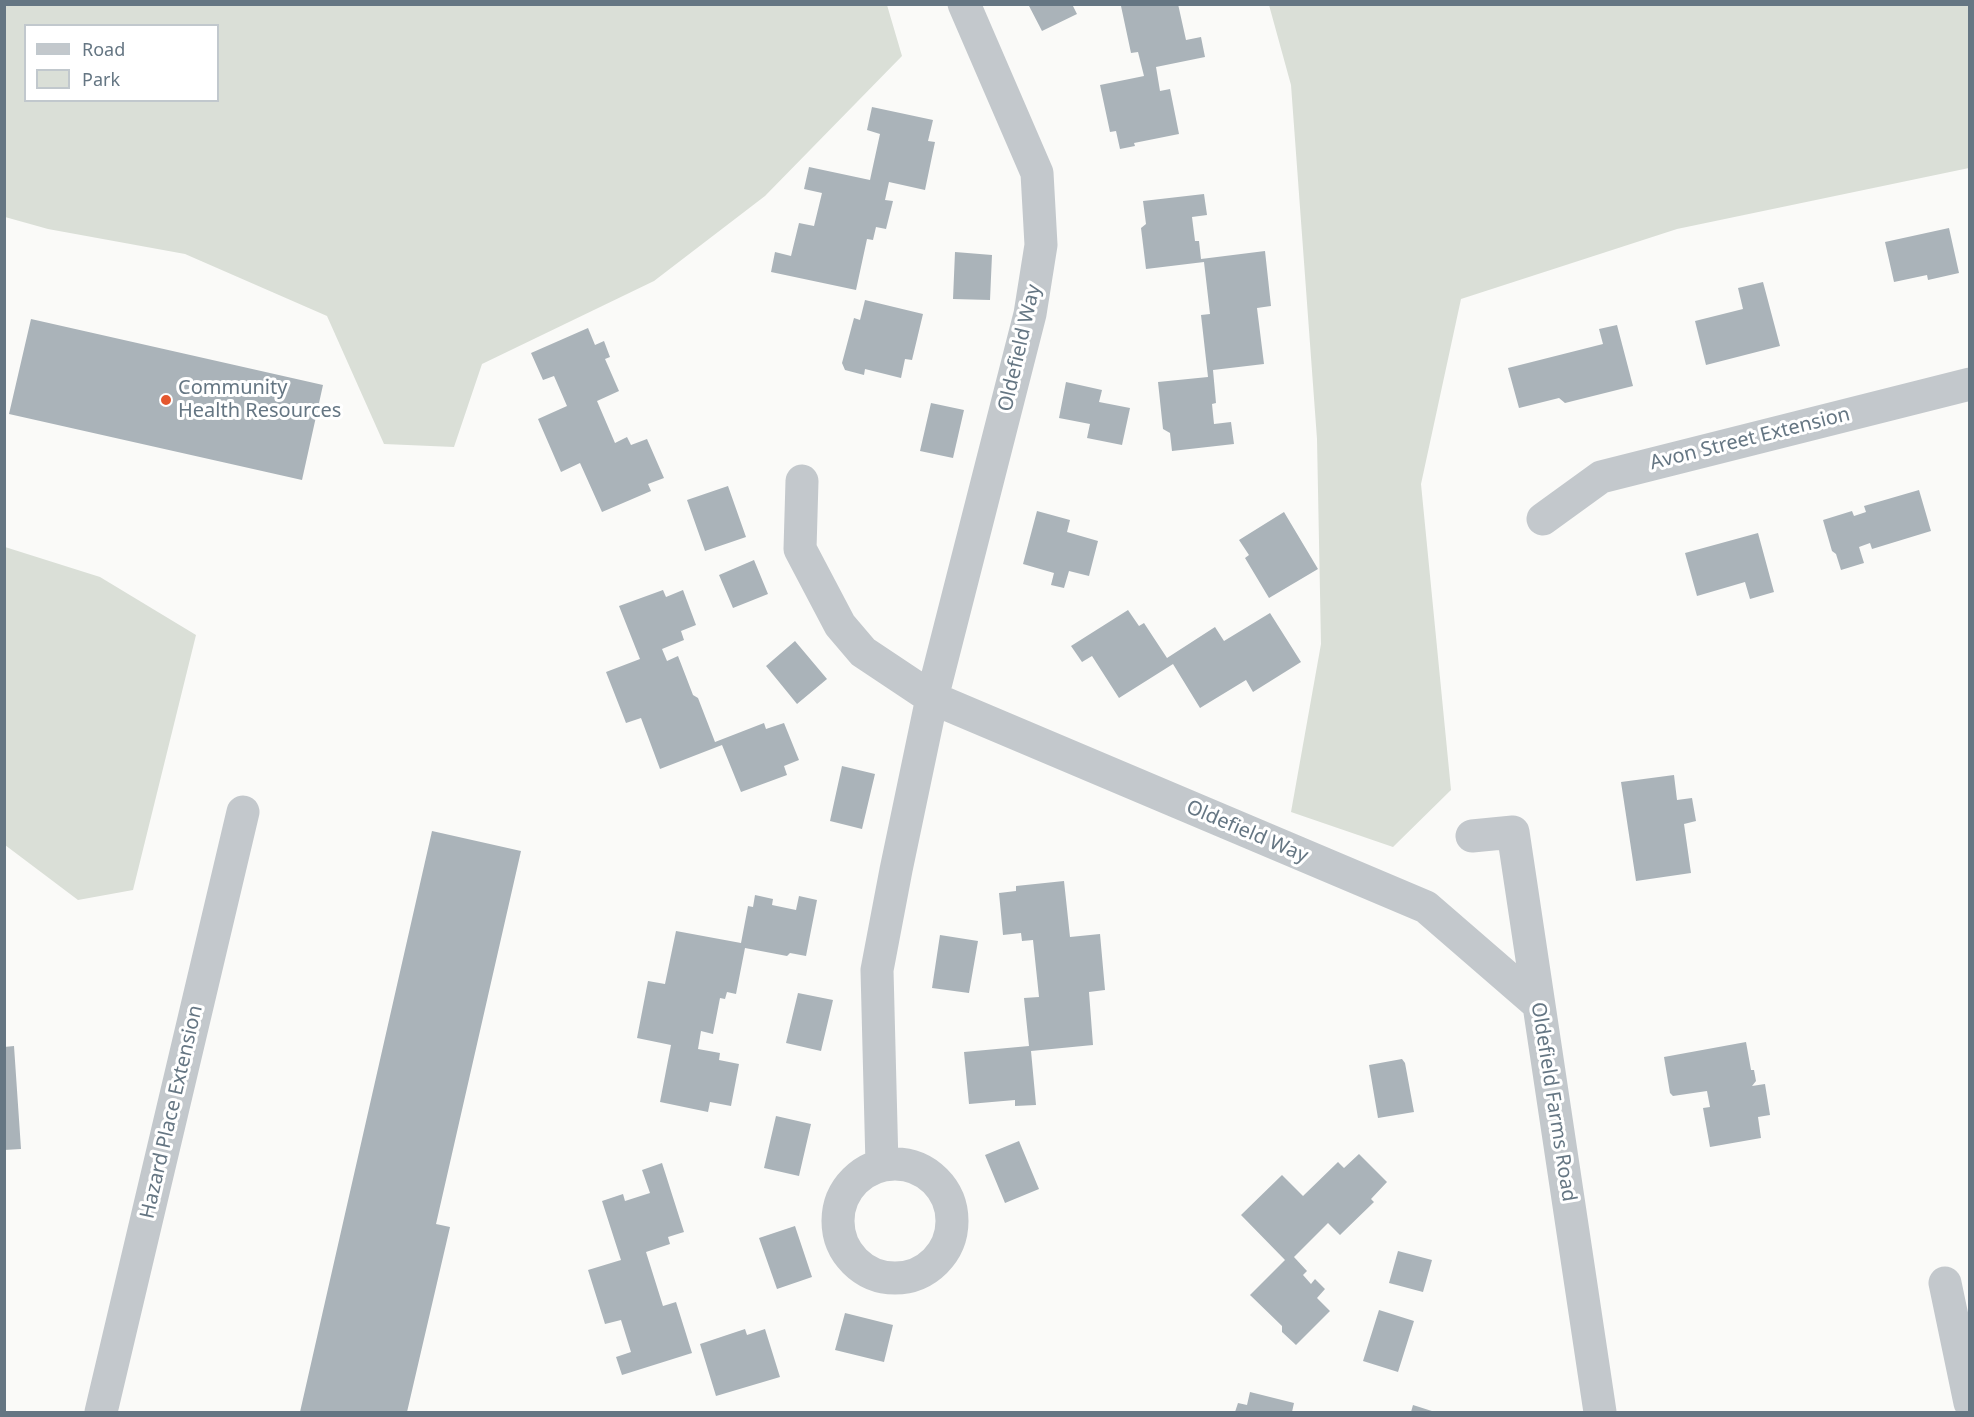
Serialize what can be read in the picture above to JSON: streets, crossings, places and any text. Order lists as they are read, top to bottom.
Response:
{
  "streets": {
    "street": [
      "Oldefield Way",
      "Avon Street Extension",
      "Oldefield Farms Road",
      "Hazard Place Extension"
    ]
  },
  "crossings": [
    ["Oldefield Way", "Oldefield Farms Road"]
  ],
  "places": ["Community Health Resources"],
  "legend": ["Road", "Park"]
}
